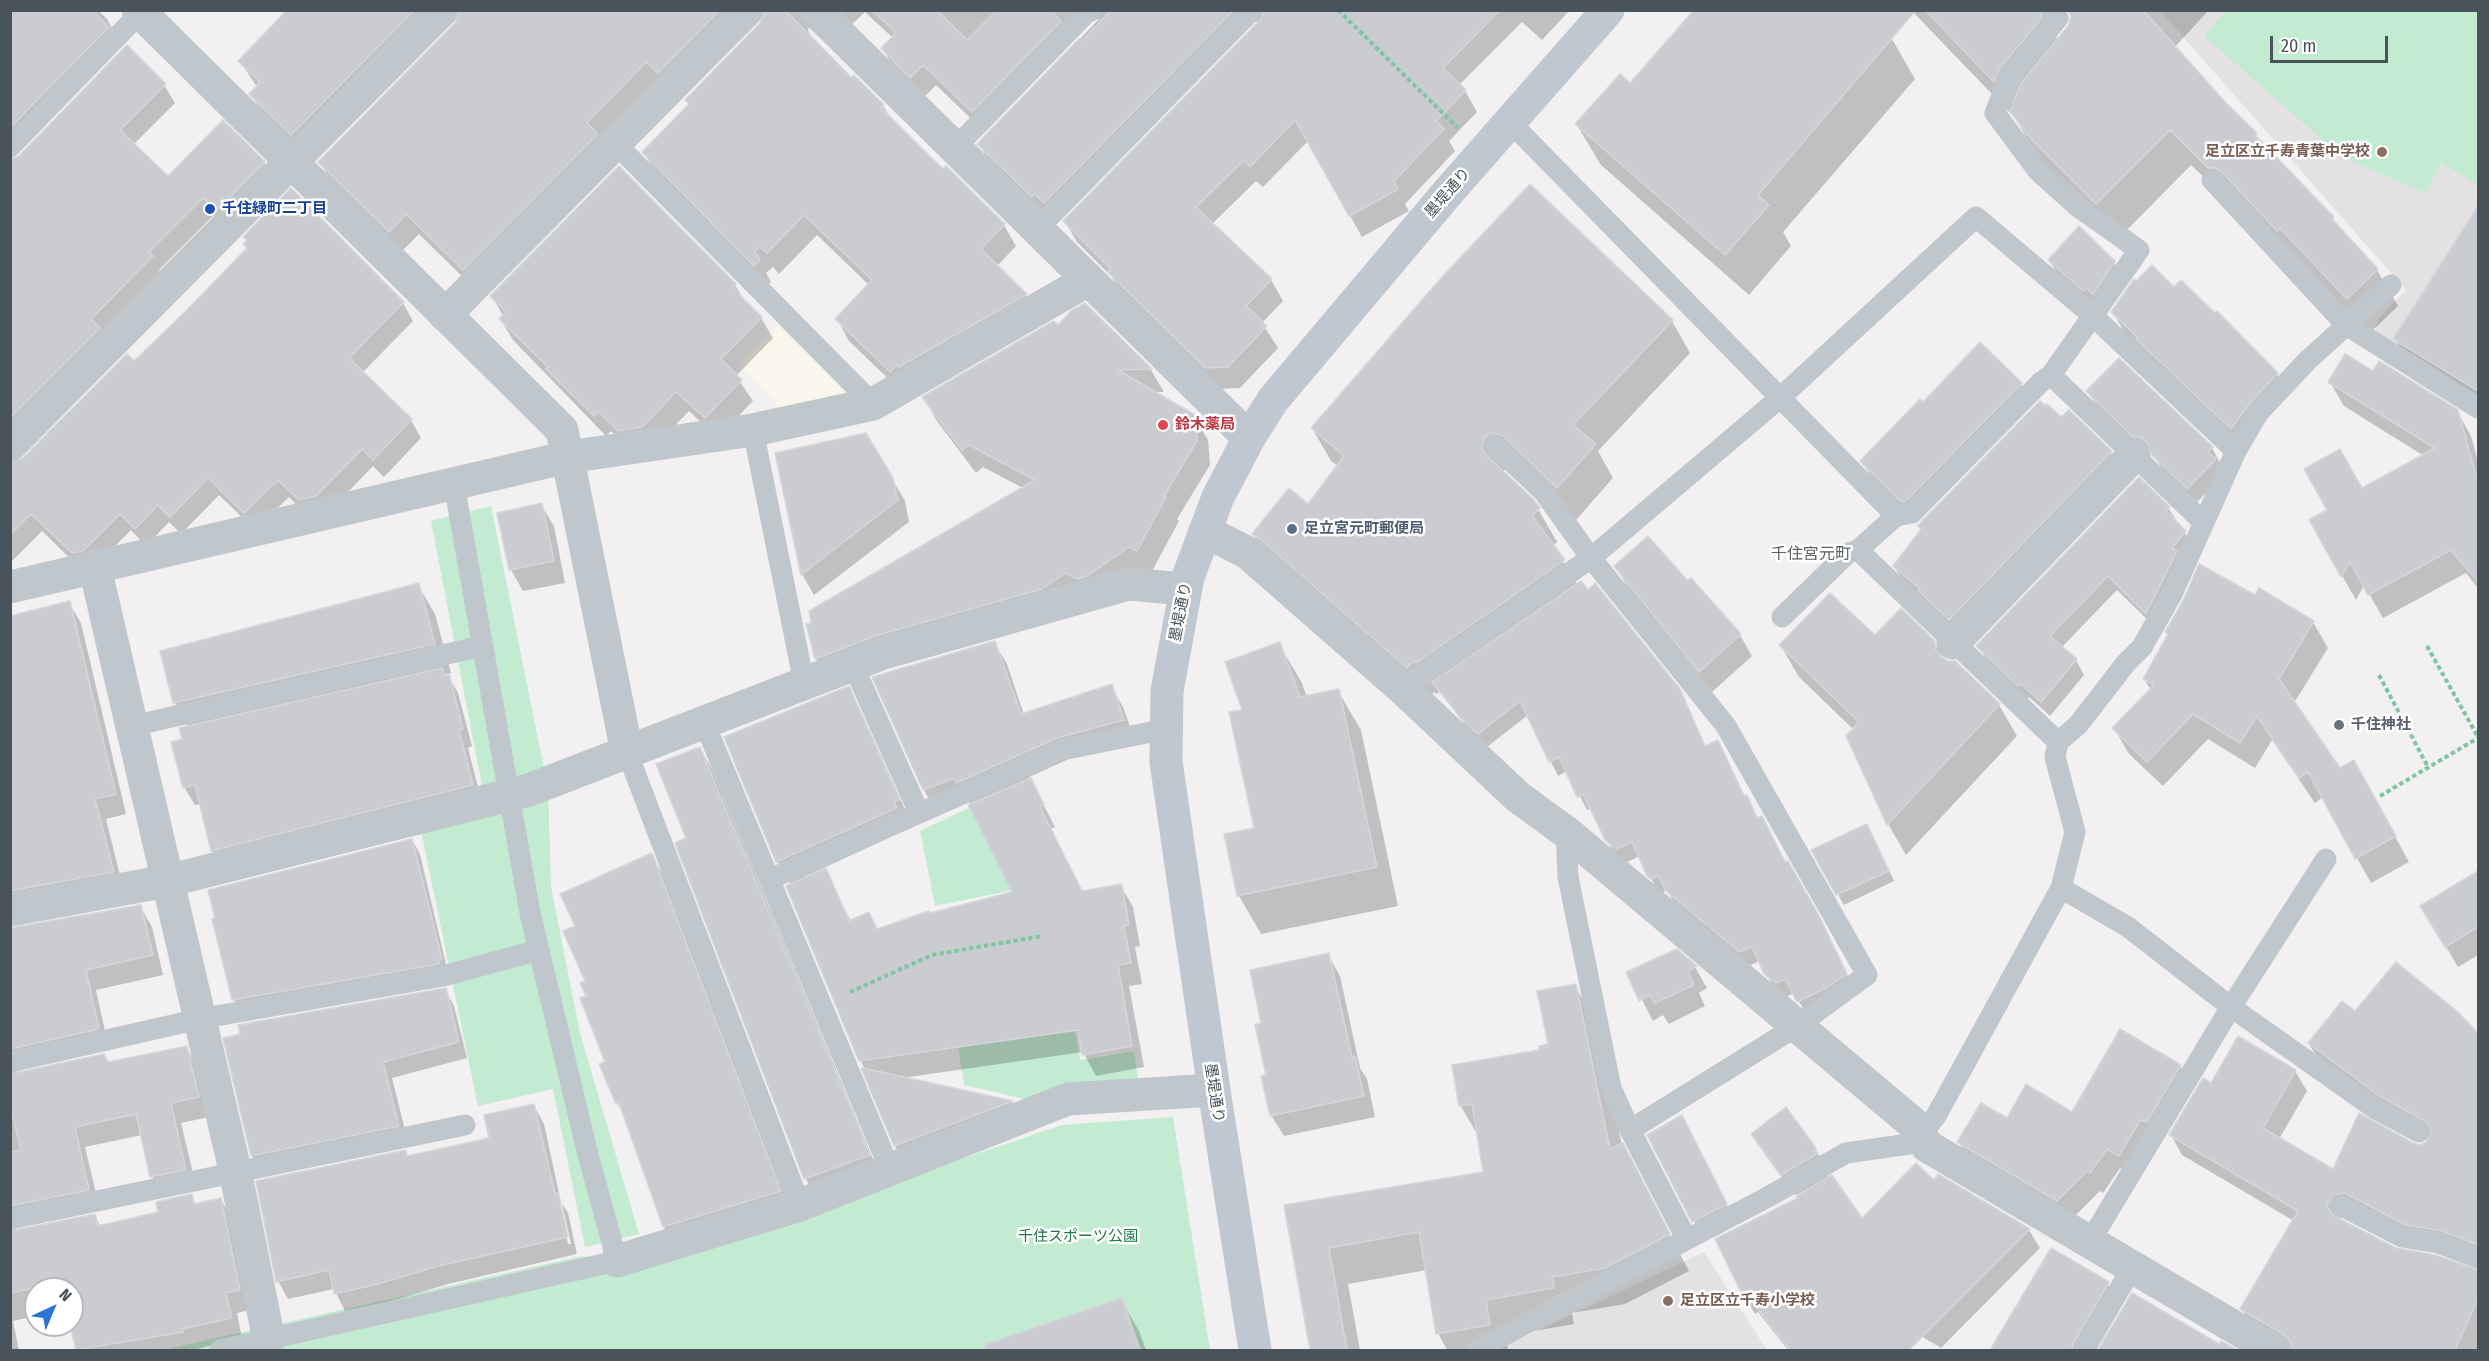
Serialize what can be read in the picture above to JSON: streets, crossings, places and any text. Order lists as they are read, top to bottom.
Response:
{
  "streets": {
    "main road": ["墨堤通り"]
  },
  "districts": ["千住宮元町"],
  "parks": ["千住スポーツ公園"],
  "places": [
    "足立区立千寿青葉中学校",
    "千住緑町二丁目",
    "鈴木薬局",
    "足立宮元町郵便局",
    "千住神社",
    "足立区立千寿小学校"
  ],
  "scale_bar": "20 m",
  "north": "top right"
}
